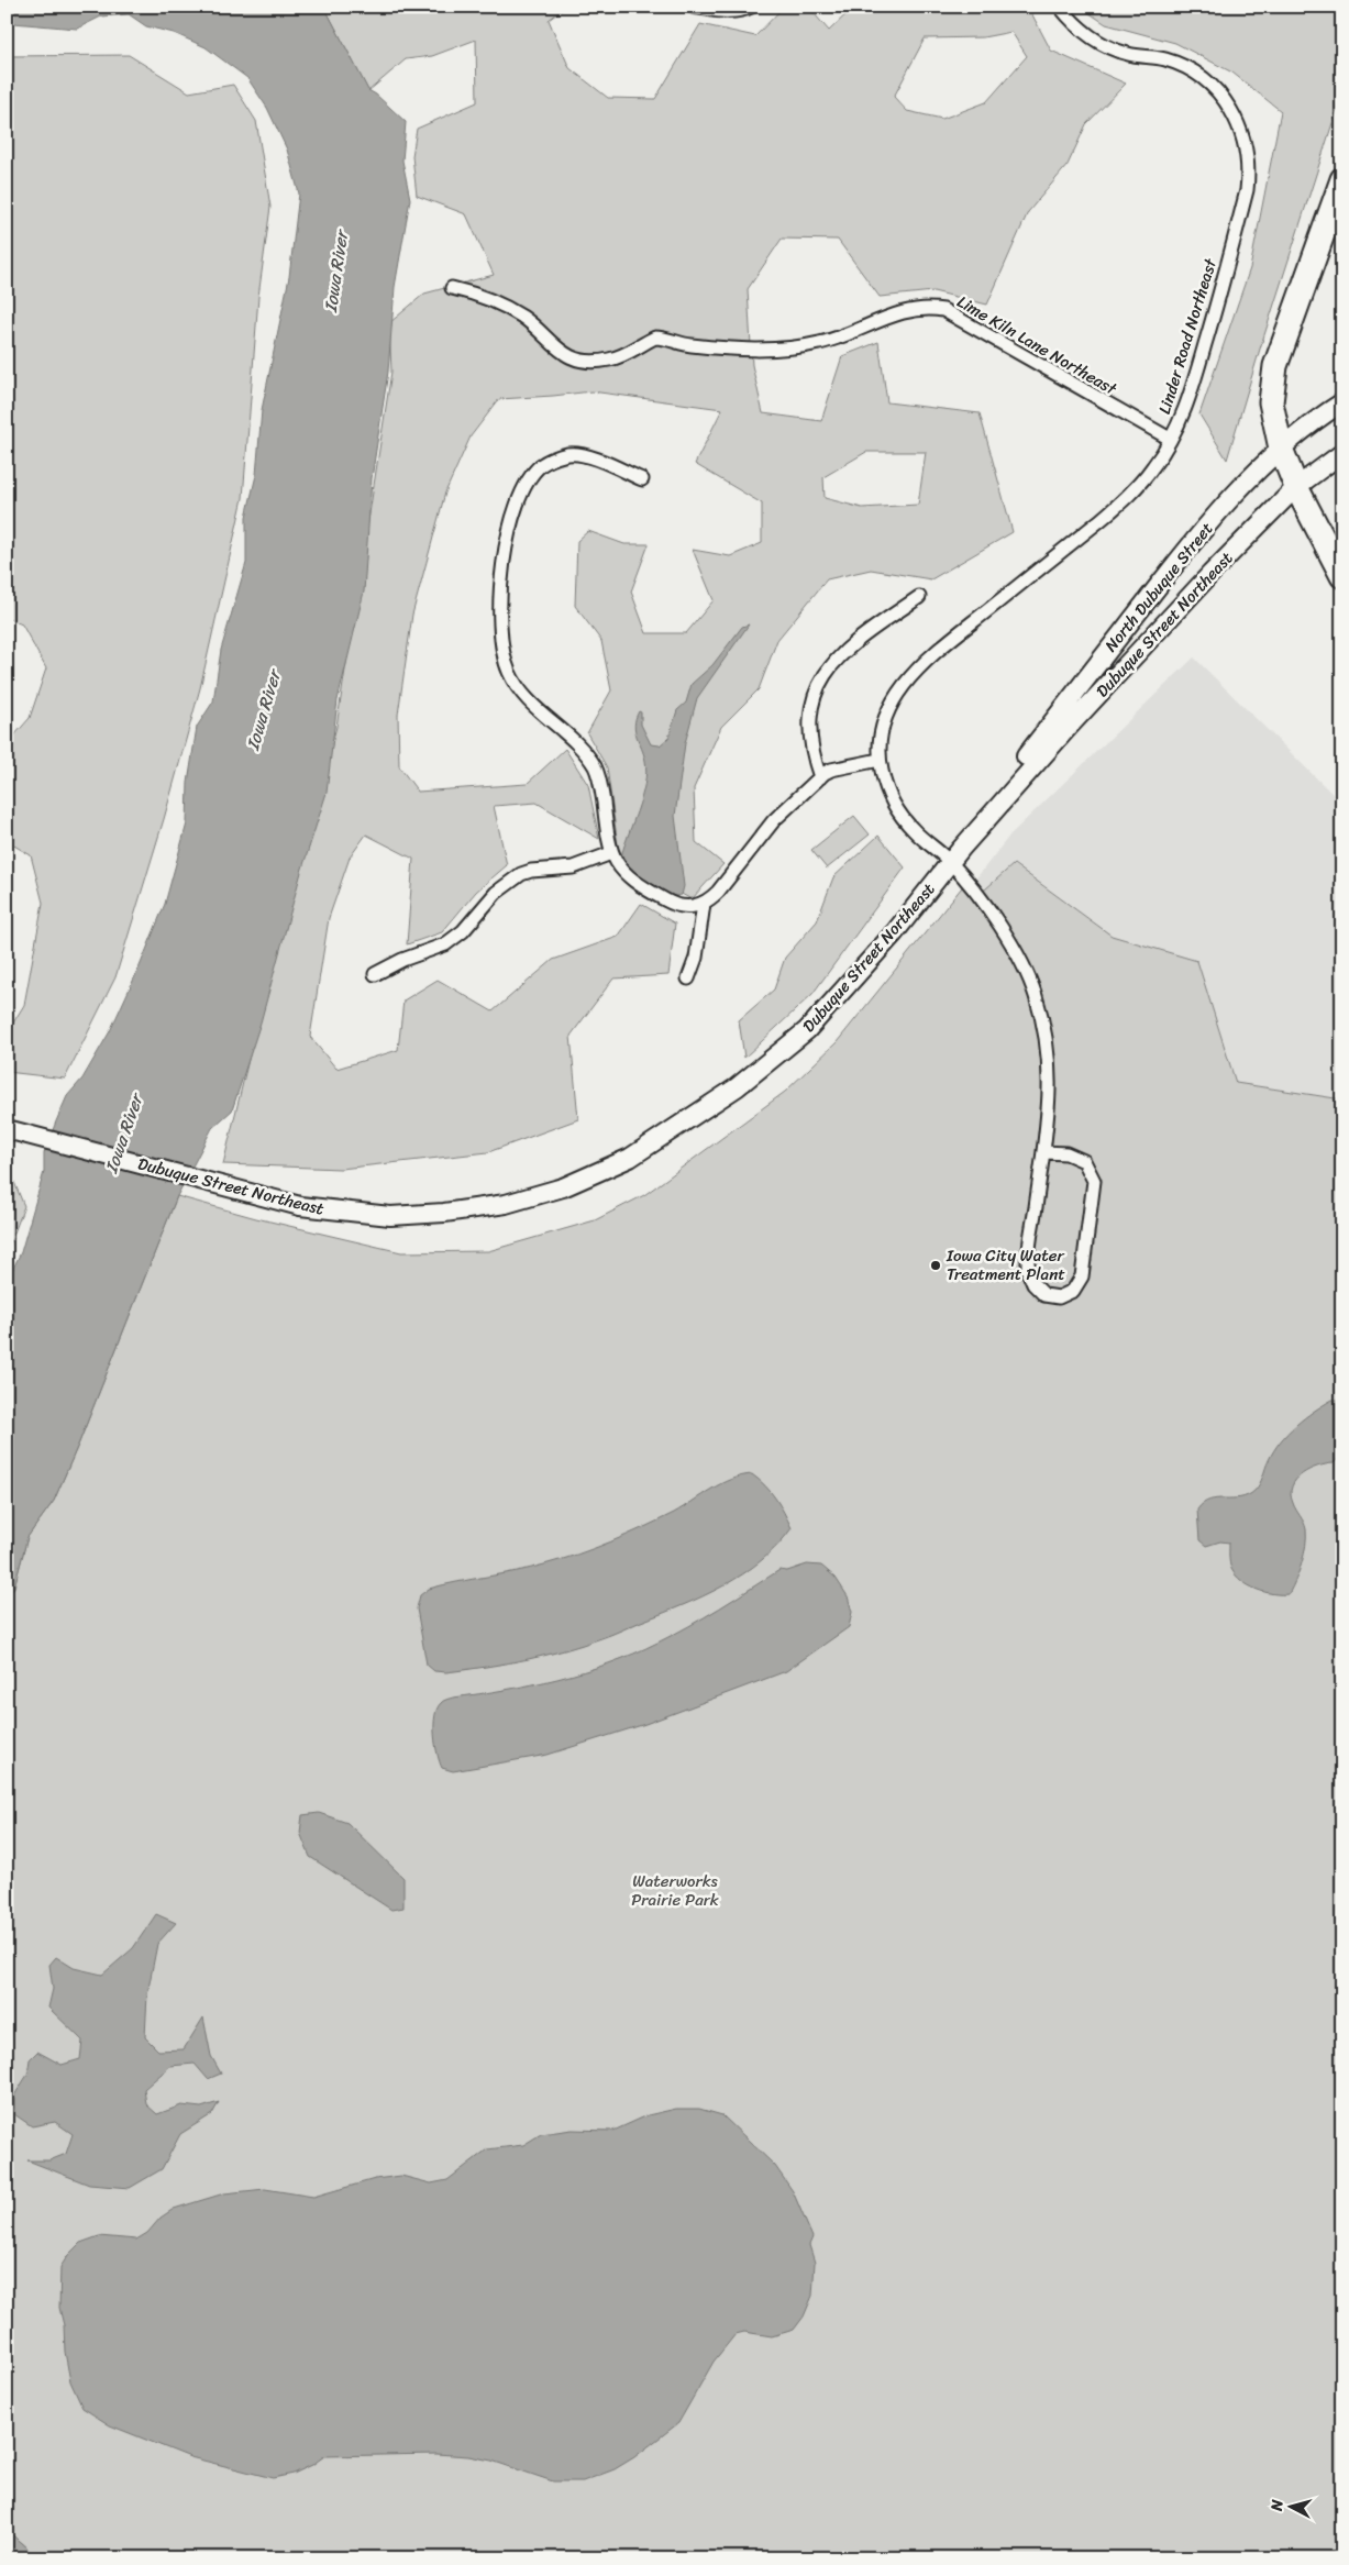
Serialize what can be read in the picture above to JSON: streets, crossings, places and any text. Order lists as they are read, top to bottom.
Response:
{
  "streets": {
    "main road": ["North Dubuque Street", "Dubuque Street Northeast"],
    "street": ["Linder Road Northeast", "Lime Kiln Lane Northeast"]
  },
  "crossings": [
    ["Linder Road Northeast", "Lime Kiln Lane Northeast"],
    ["Linder Road Northeast", "North Dubuque Street"],
    ["Linder Road Northeast", "Dubuque Street Northeast"],
    ["North Dubuque Street", "Dubuque Street Northeast"]
  ],
  "water": ["Iowa River"],
  "parks": ["Waterworks Prairie Park"],
  "places": ["Iowa City Water Treatment Plant"],
  "north": "left"
}
